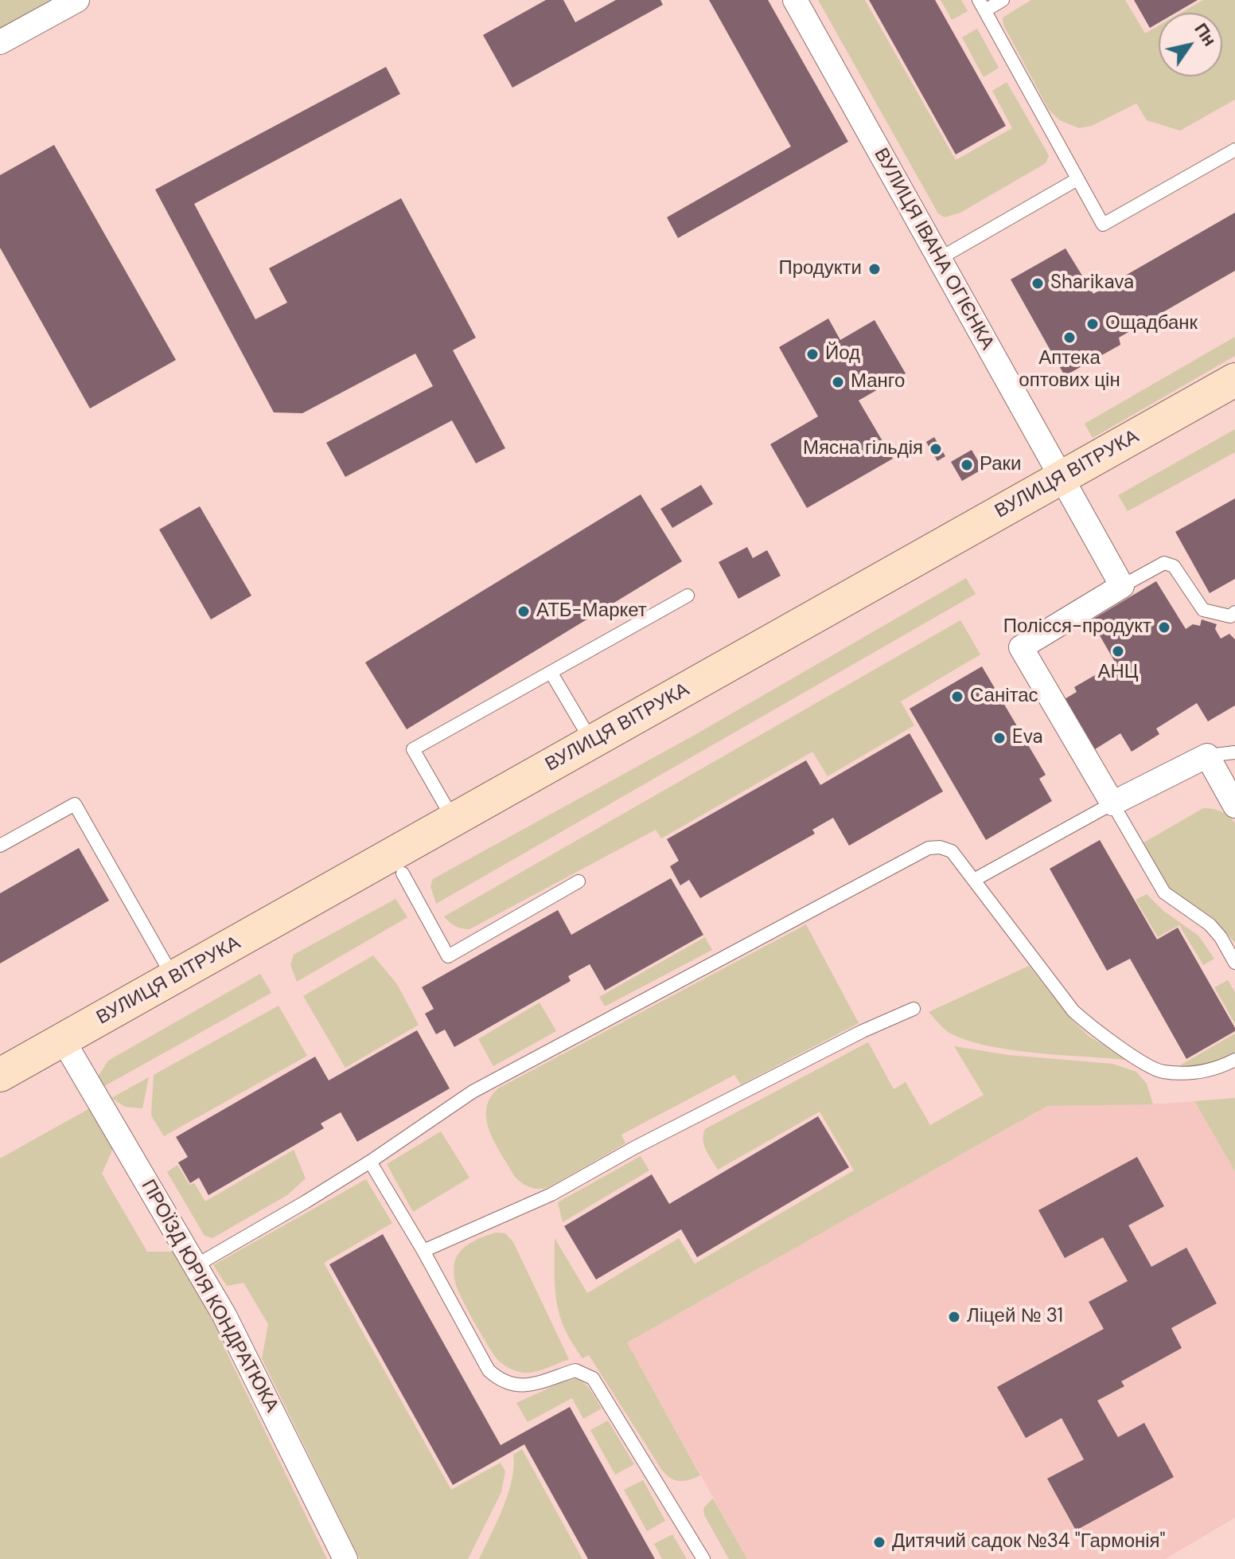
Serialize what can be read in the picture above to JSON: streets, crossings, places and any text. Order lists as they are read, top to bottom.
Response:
{
  "streets": {
    "main road": ["ВУЛИЦЯ ВІТРУКА"],
    "street": ["ВУЛИЦЯ ІВАНА ОГІЄНКА", "ПРОЇЗД ЮРІЯ КОНДРАТЮКА"]
  },
  "crossings": [
    ["ВУЛИЦЯ ІВАНА ОГІЄНКА", "ВУЛИЦЯ ВІТРУКА"],
    ["ВУЛИЦЯ ВІТРУКА", "ПРОЇЗД ЮРІЯ КОНДРАТЮКА"]
  ],
  "places": [
    "Продукти",
    "Sharikava",
    "Ощадбанк",
    "Аптека оптових цін",
    "Йод",
    "Манго",
    "Мясна гільдія",
    "Раки",
    "АТБ-Маркет",
    "Полісся-продукт",
    "АНЦ",
    "Санітас",
    "Eva",
    "Ліцей № 31",
    "Дитячий садок №34 \"Гармонія\""
  ],
  "north": "top right"
}
